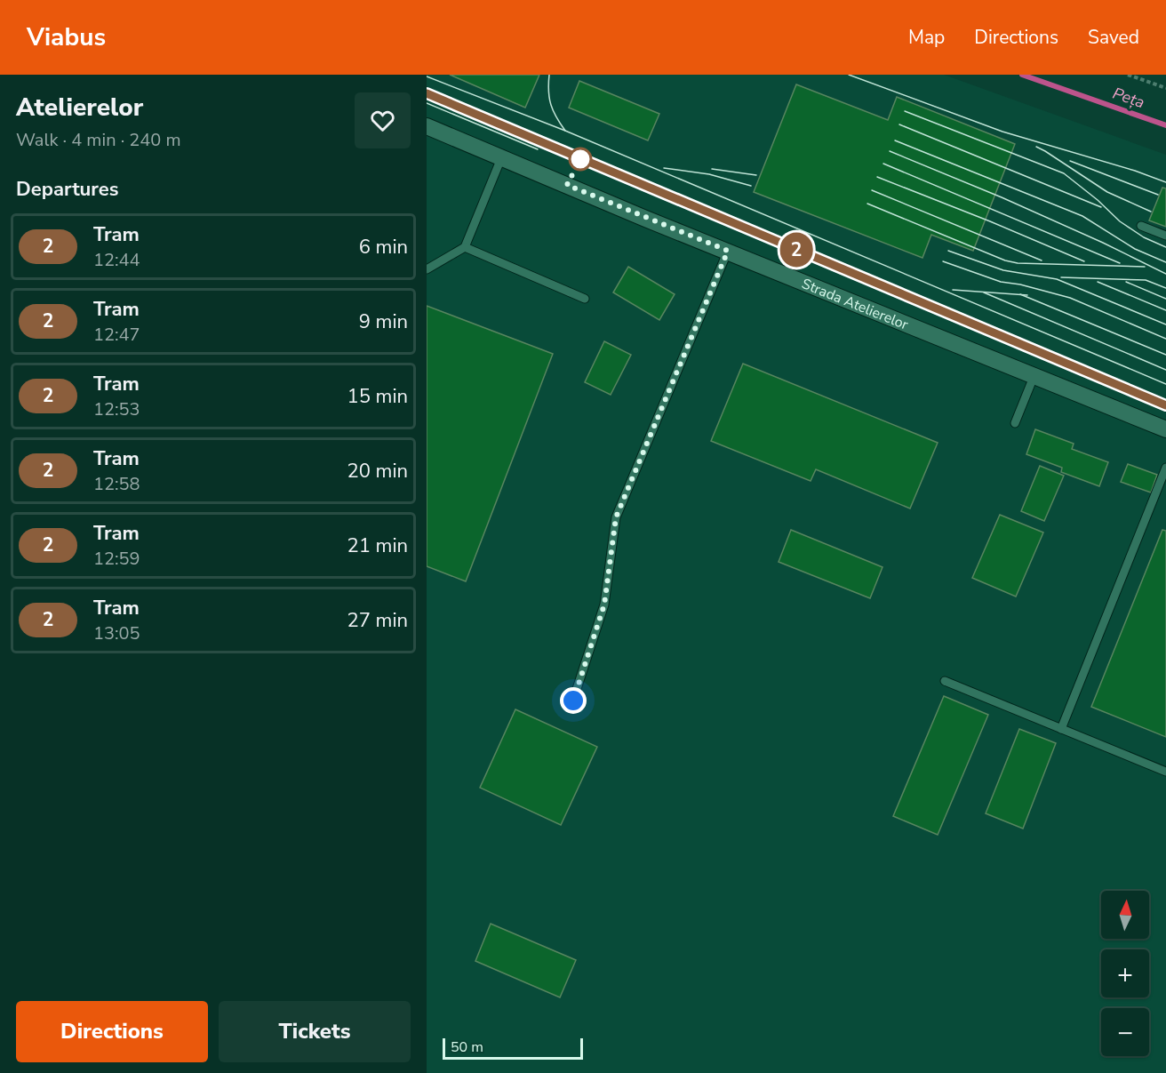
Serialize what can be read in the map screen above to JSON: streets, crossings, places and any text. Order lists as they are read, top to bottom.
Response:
{
  "streets": {
    "main road": ["Strada Atelierelor"]
  },
  "water": ["Peța"],
  "lines": ["tram line 2"],
  "scale_bar": "50 m",
  "north": "top",
  "page": {
    "header": "Viabus",
    "nav": ["Map", "Directions", "Saved"],
    "heading": [
      ["Atelierelor", "Walk · 4 min · 240 m"],
      "Departures"
    ],
    "on_map": "2",
    "list": [
      {
        "mark": "2",
        "name": "Tram",
        "note": "12:44",
        "value": "6 min"
      },
      {
        "mark": "2",
        "name": "Tram",
        "note": "12:47",
        "value": "9 min"
      },
      {
        "mark": "2",
        "name": "Tram",
        "note": "12:53",
        "value": "15 min"
      },
      {
        "mark": "2",
        "name": "Tram",
        "note": "12:58",
        "value": "20 min"
      },
      {
        "mark": "2",
        "name": "Tram",
        "note": "12:59",
        "value": "21 min"
      },
      {
        "mark": "2",
        "name": "Tram",
        "note": "13:05",
        "value": "27 min"
      }
    ],
    "map_buttons": ["+", "−"],
    "buttons": ["Directions", "Tickets"],
    "scale": "50 m"
  }
}
